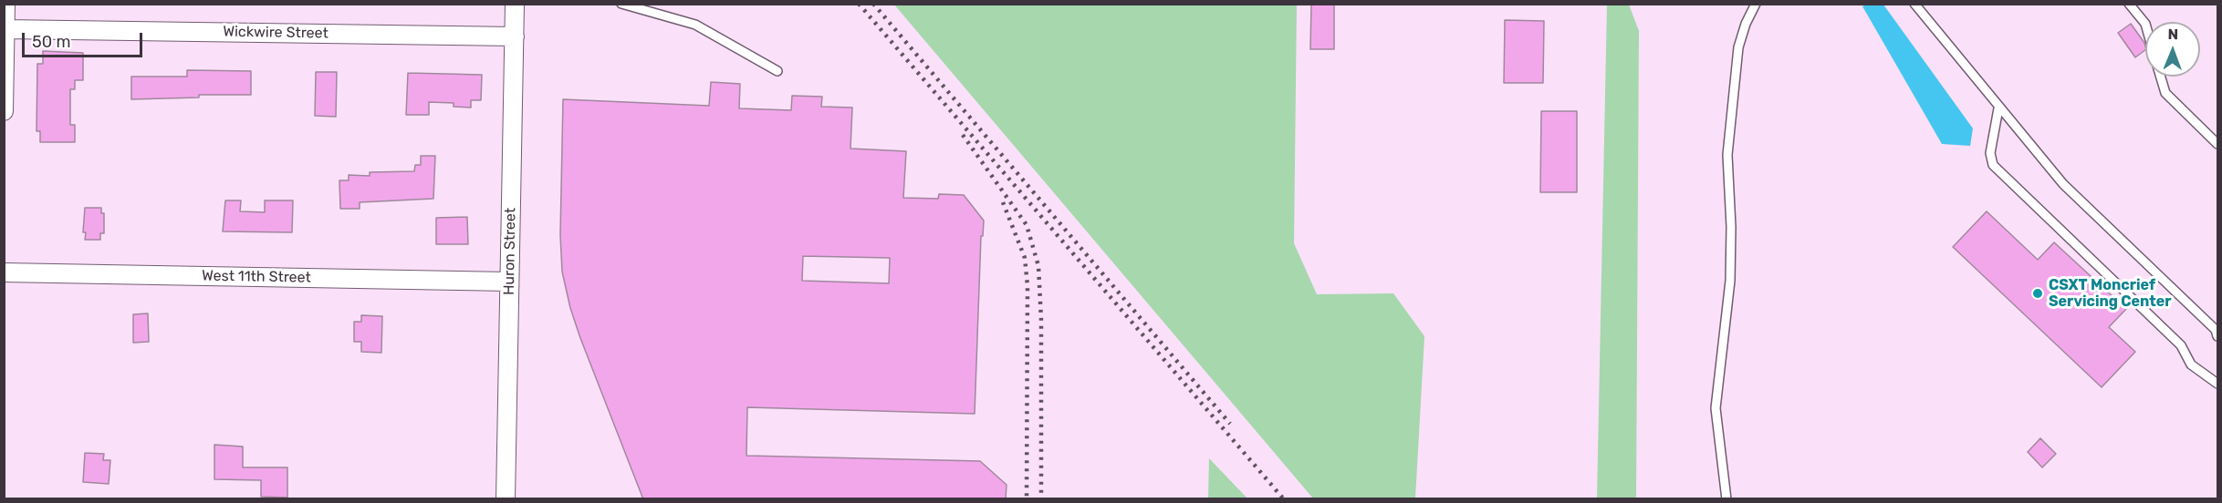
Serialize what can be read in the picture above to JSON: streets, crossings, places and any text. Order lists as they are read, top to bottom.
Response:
{
  "streets": {
    "street": ["Wickwire Street", "Huron Street", "West 11th Street"]
  },
  "crossings": [
    ["Wickwire Street", "Huron Street"],
    ["Huron Street", "West 11th Street"]
  ],
  "places": ["CSXT Moncrief Servicing Center"],
  "scale_bar": "50 m",
  "north": "top"
}
